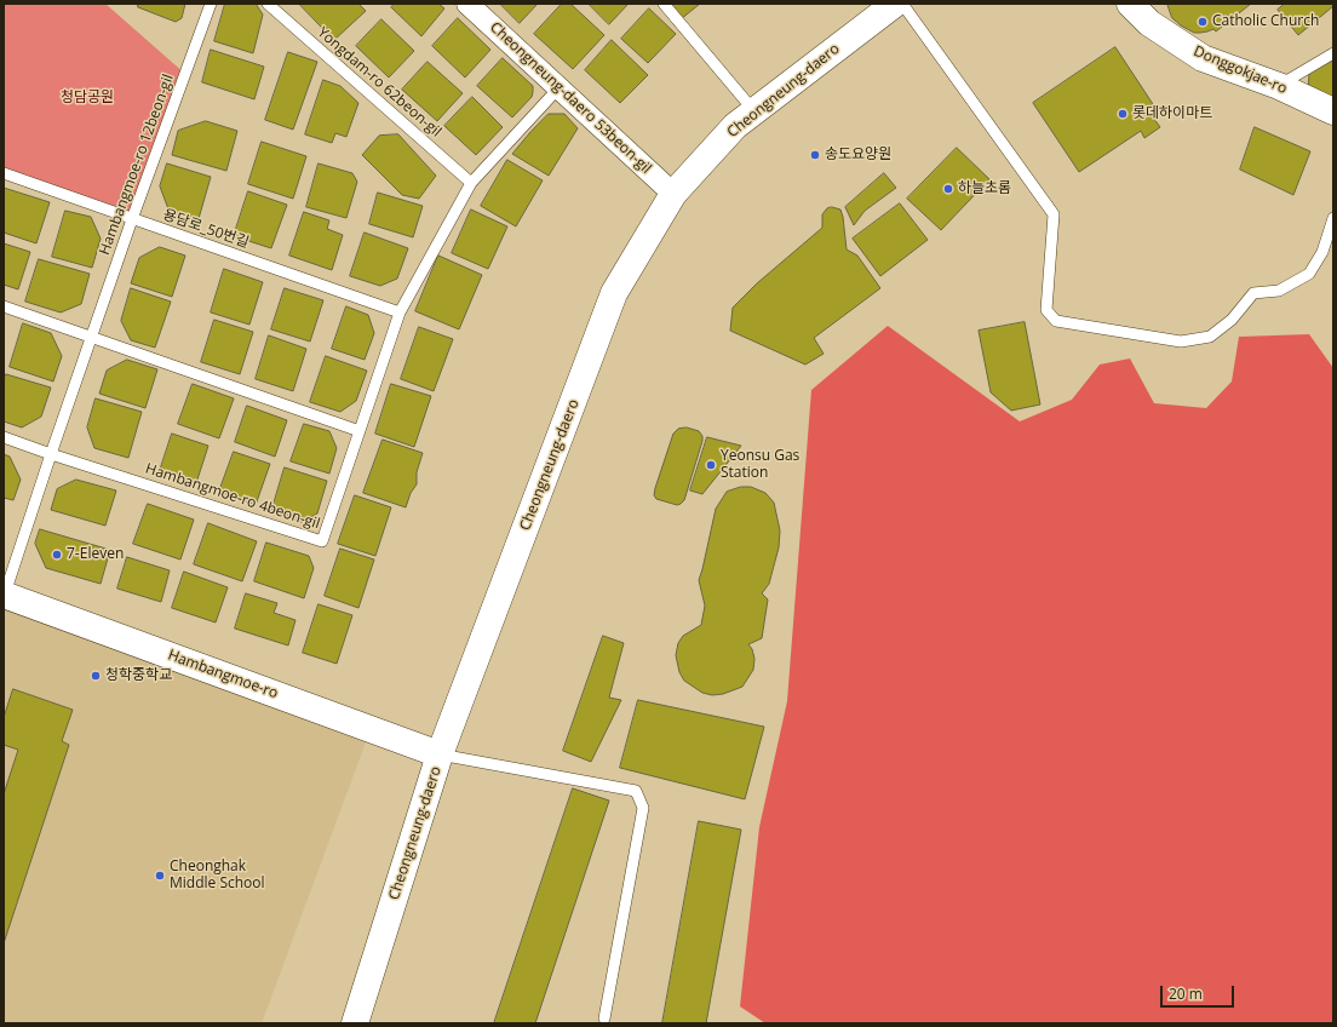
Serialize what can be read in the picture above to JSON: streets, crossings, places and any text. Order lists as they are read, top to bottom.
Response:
{
  "streets": {
    "main road": ["Donggokjae-ro", "Cheongneung-daero", "Hambangmoe-ro"],
    "street": ["Cheongneung-daero 53beon-gil"],
    "lane": [
      "Yongdam-ro 62beon-gil",
      "Hambangmoe-ro 12beon-gil",
      "용담로_50번길",
      "Hambangmoe-ro 4beon-gil"
    ]
  },
  "crossings": [
    ["Yongdam-ro 62beon-gil", "Hambangmoe-ro 4beon-gil"],
    ["Cheongneung-daero", "Cheongneung-daero 53beon-gil"],
    ["Cheongneung-daero", "Hambangmoe-ro"],
    ["Cheongneung-daero 53beon-gil", "Hambangmoe-ro 4beon-gil"],
    ["Hambangmoe-ro 12beon-gil", "용담로_50번길"],
    ["Hambangmoe-ro 12beon-gil", "Hambangmoe-ro 4beon-gil"],
    ["Hambangmoe-ro 12beon-gil", "Hambangmoe-ro"],
    ["용담로_50번길", "Hambangmoe-ro 4beon-gil"]
  ],
  "parks": ["청담공원"],
  "places": [
    "Catholic Church",
    "롯데하이마트",
    "송도요양원",
    "하늘초롬",
    "Yeonsu Gas Station",
    "7-Eleven",
    "청학중학교",
    "Cheonghak Middle School"
  ],
  "scale_bar": "20 m"
}
